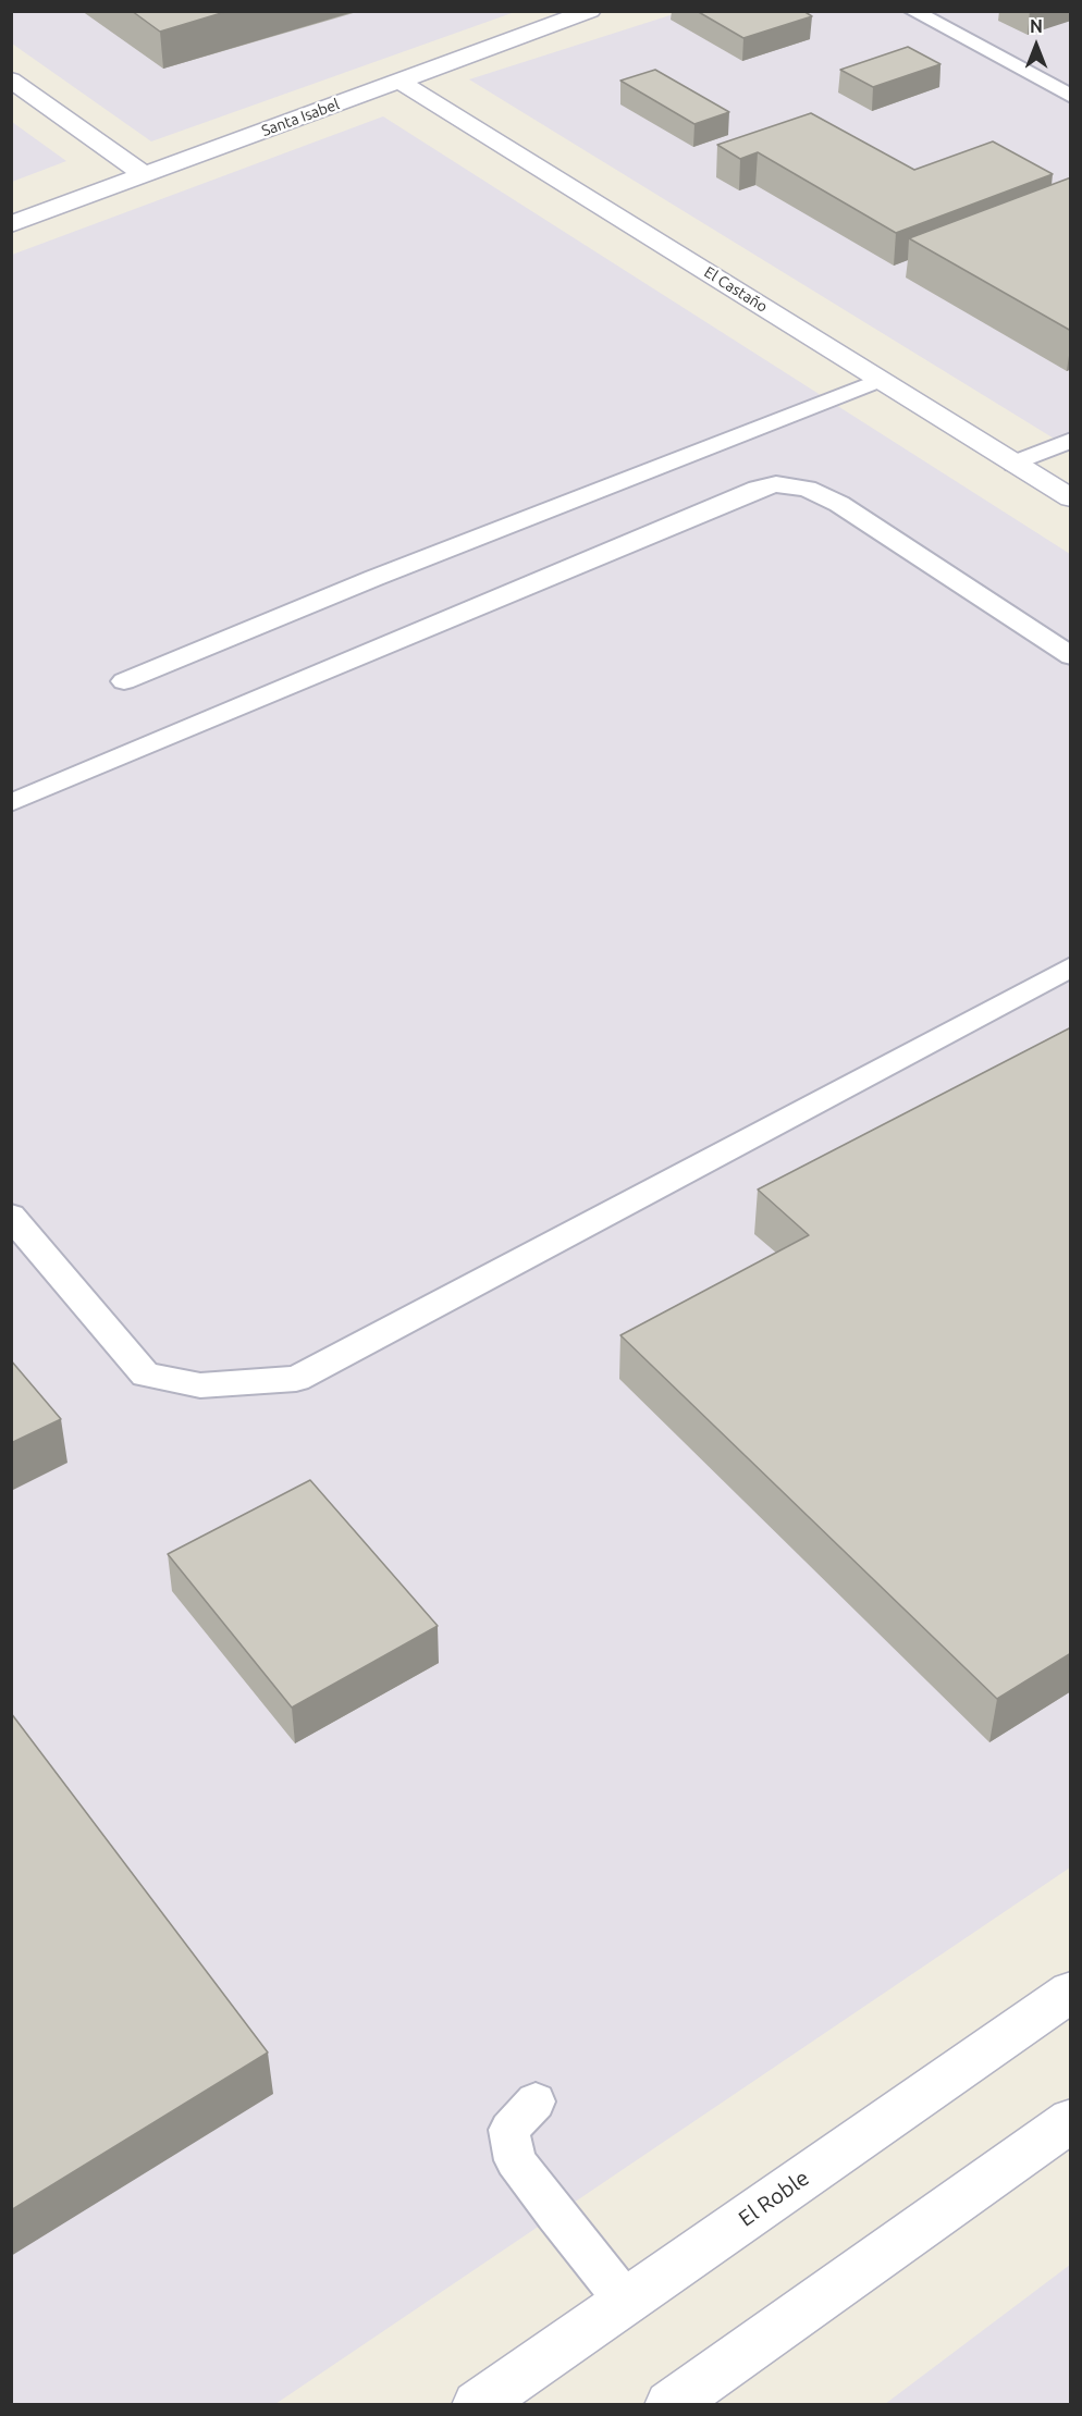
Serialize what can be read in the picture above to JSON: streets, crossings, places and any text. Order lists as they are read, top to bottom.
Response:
{
  "streets": {
    "street": ["Santa Isabel", "El Castaño", "El Roble"]
  },
  "crossings": [
    ["Santa Isabel", "El Castaño"]
  ],
  "north": "top"
}
